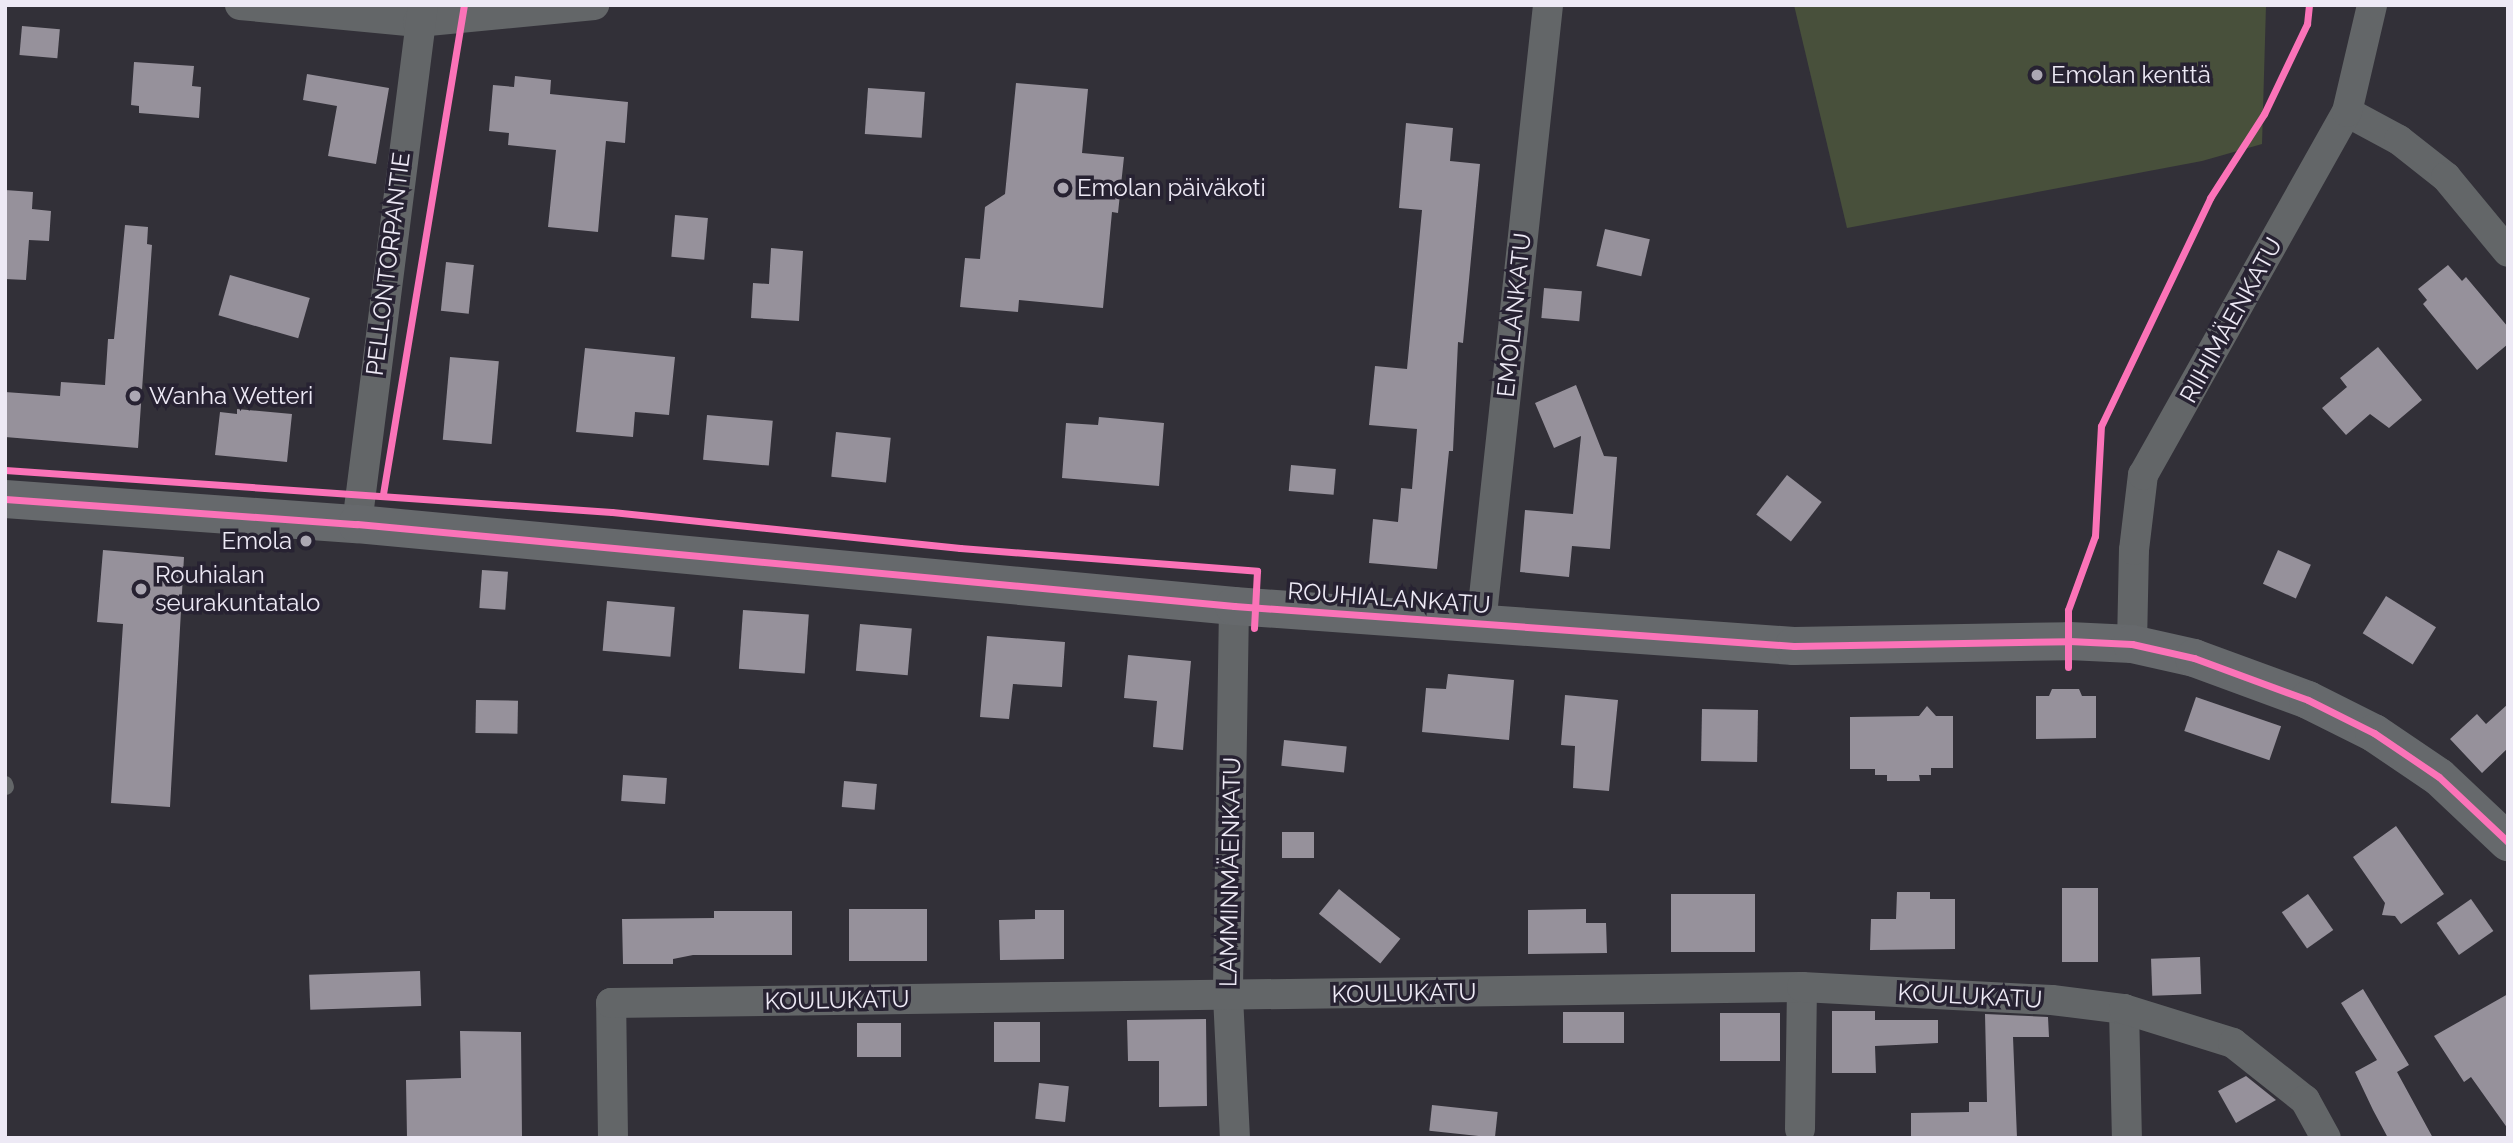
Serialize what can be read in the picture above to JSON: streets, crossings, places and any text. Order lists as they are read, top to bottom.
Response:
{
  "streets": {
    "street": [
      "PELLONTORPANTIE",
      "EMOLANKATU",
      "RIIHIMÄENKATU",
      "ROUHIALANKATU",
      "LAMMINMÄENKATU",
      "KOULUKATU"
    ]
  },
  "crossings": [
    ["PELLONTORPANTIE", "ROUHIALANKATU"],
    ["EMOLANKATU", "ROUHIALANKATU"],
    ["RIIHIMÄENKATU", "ROUHIALANKATU"],
    ["ROUHIALANKATU", "LAMMINMÄENKATU"],
    ["LAMMINMÄENKATU", "KOULUKATU"]
  ],
  "places": [
    "Emolan kenttä",
    "Emolan päiväkoti",
    "Wanha Wetteri",
    "Emola",
    "Rouhialan seurakuntatalo"
  ]
}
